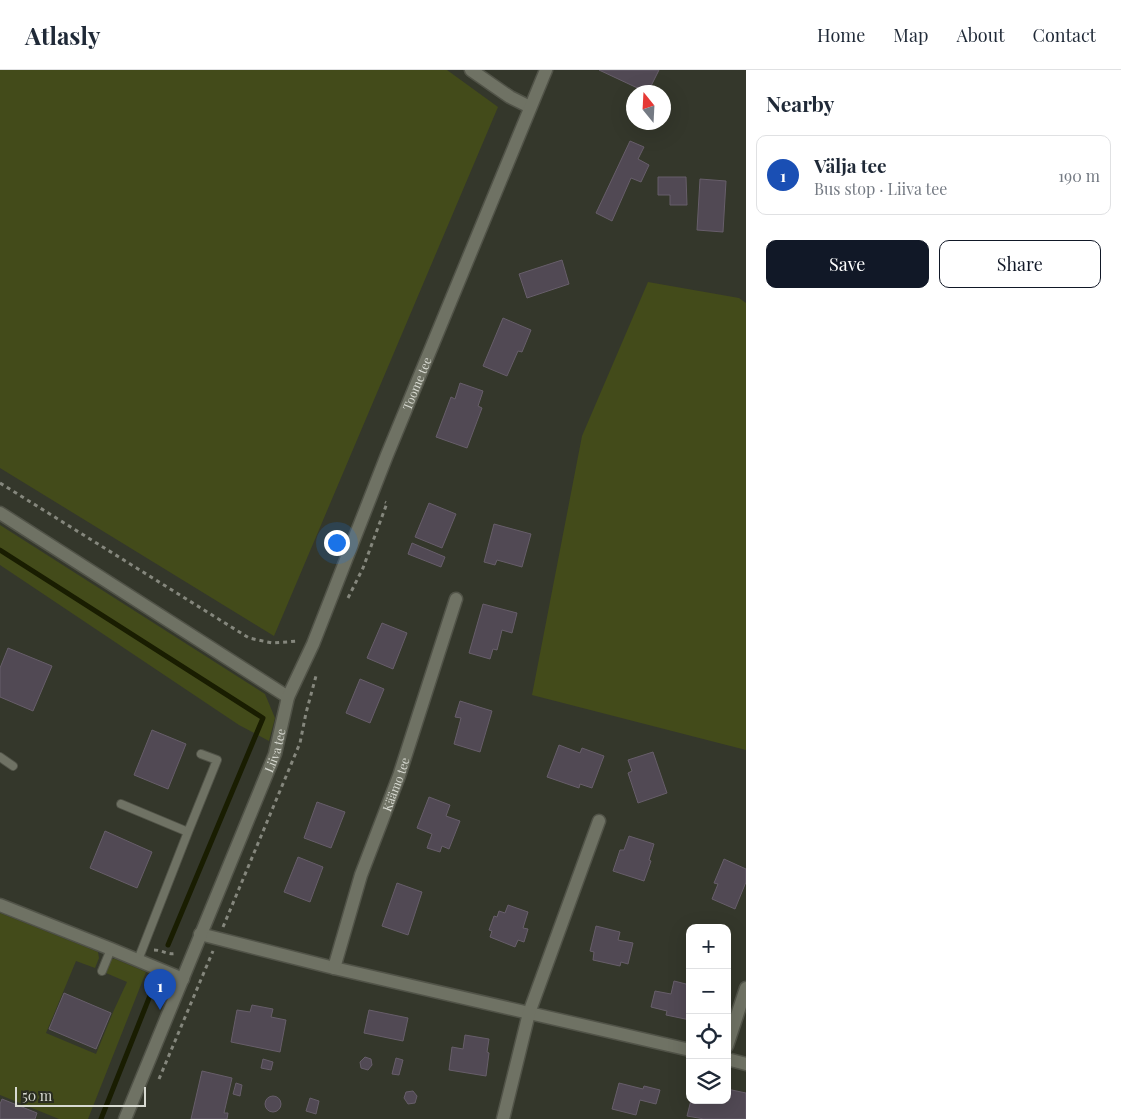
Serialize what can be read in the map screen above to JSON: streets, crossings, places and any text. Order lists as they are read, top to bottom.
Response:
{
  "streets": {
    "street": ["Toome tee", "Liiva tee", "Käämo tee"]
  },
  "crossings": [
    ["Toome tee", "Liiva tee"]
  ],
  "scale_bar": "50 m",
  "north": "top",
  "page": {
    "header": "Atlasly",
    "nav": [
      "Home",
      "Map",
      "About",
      "Contact"
    ],
    "heading": "Nearby",
    "list": [
      {
        "mark": "1",
        "name": "Välja tee",
        "note": "Bus stop · Liiva tee",
        "value": "190 m"
      }
    ],
    "buttons": ["Save", "Share"],
    "map_buttons": ["+", "−"],
    "pins": "1",
    "scale": "50 m"
  }
}
